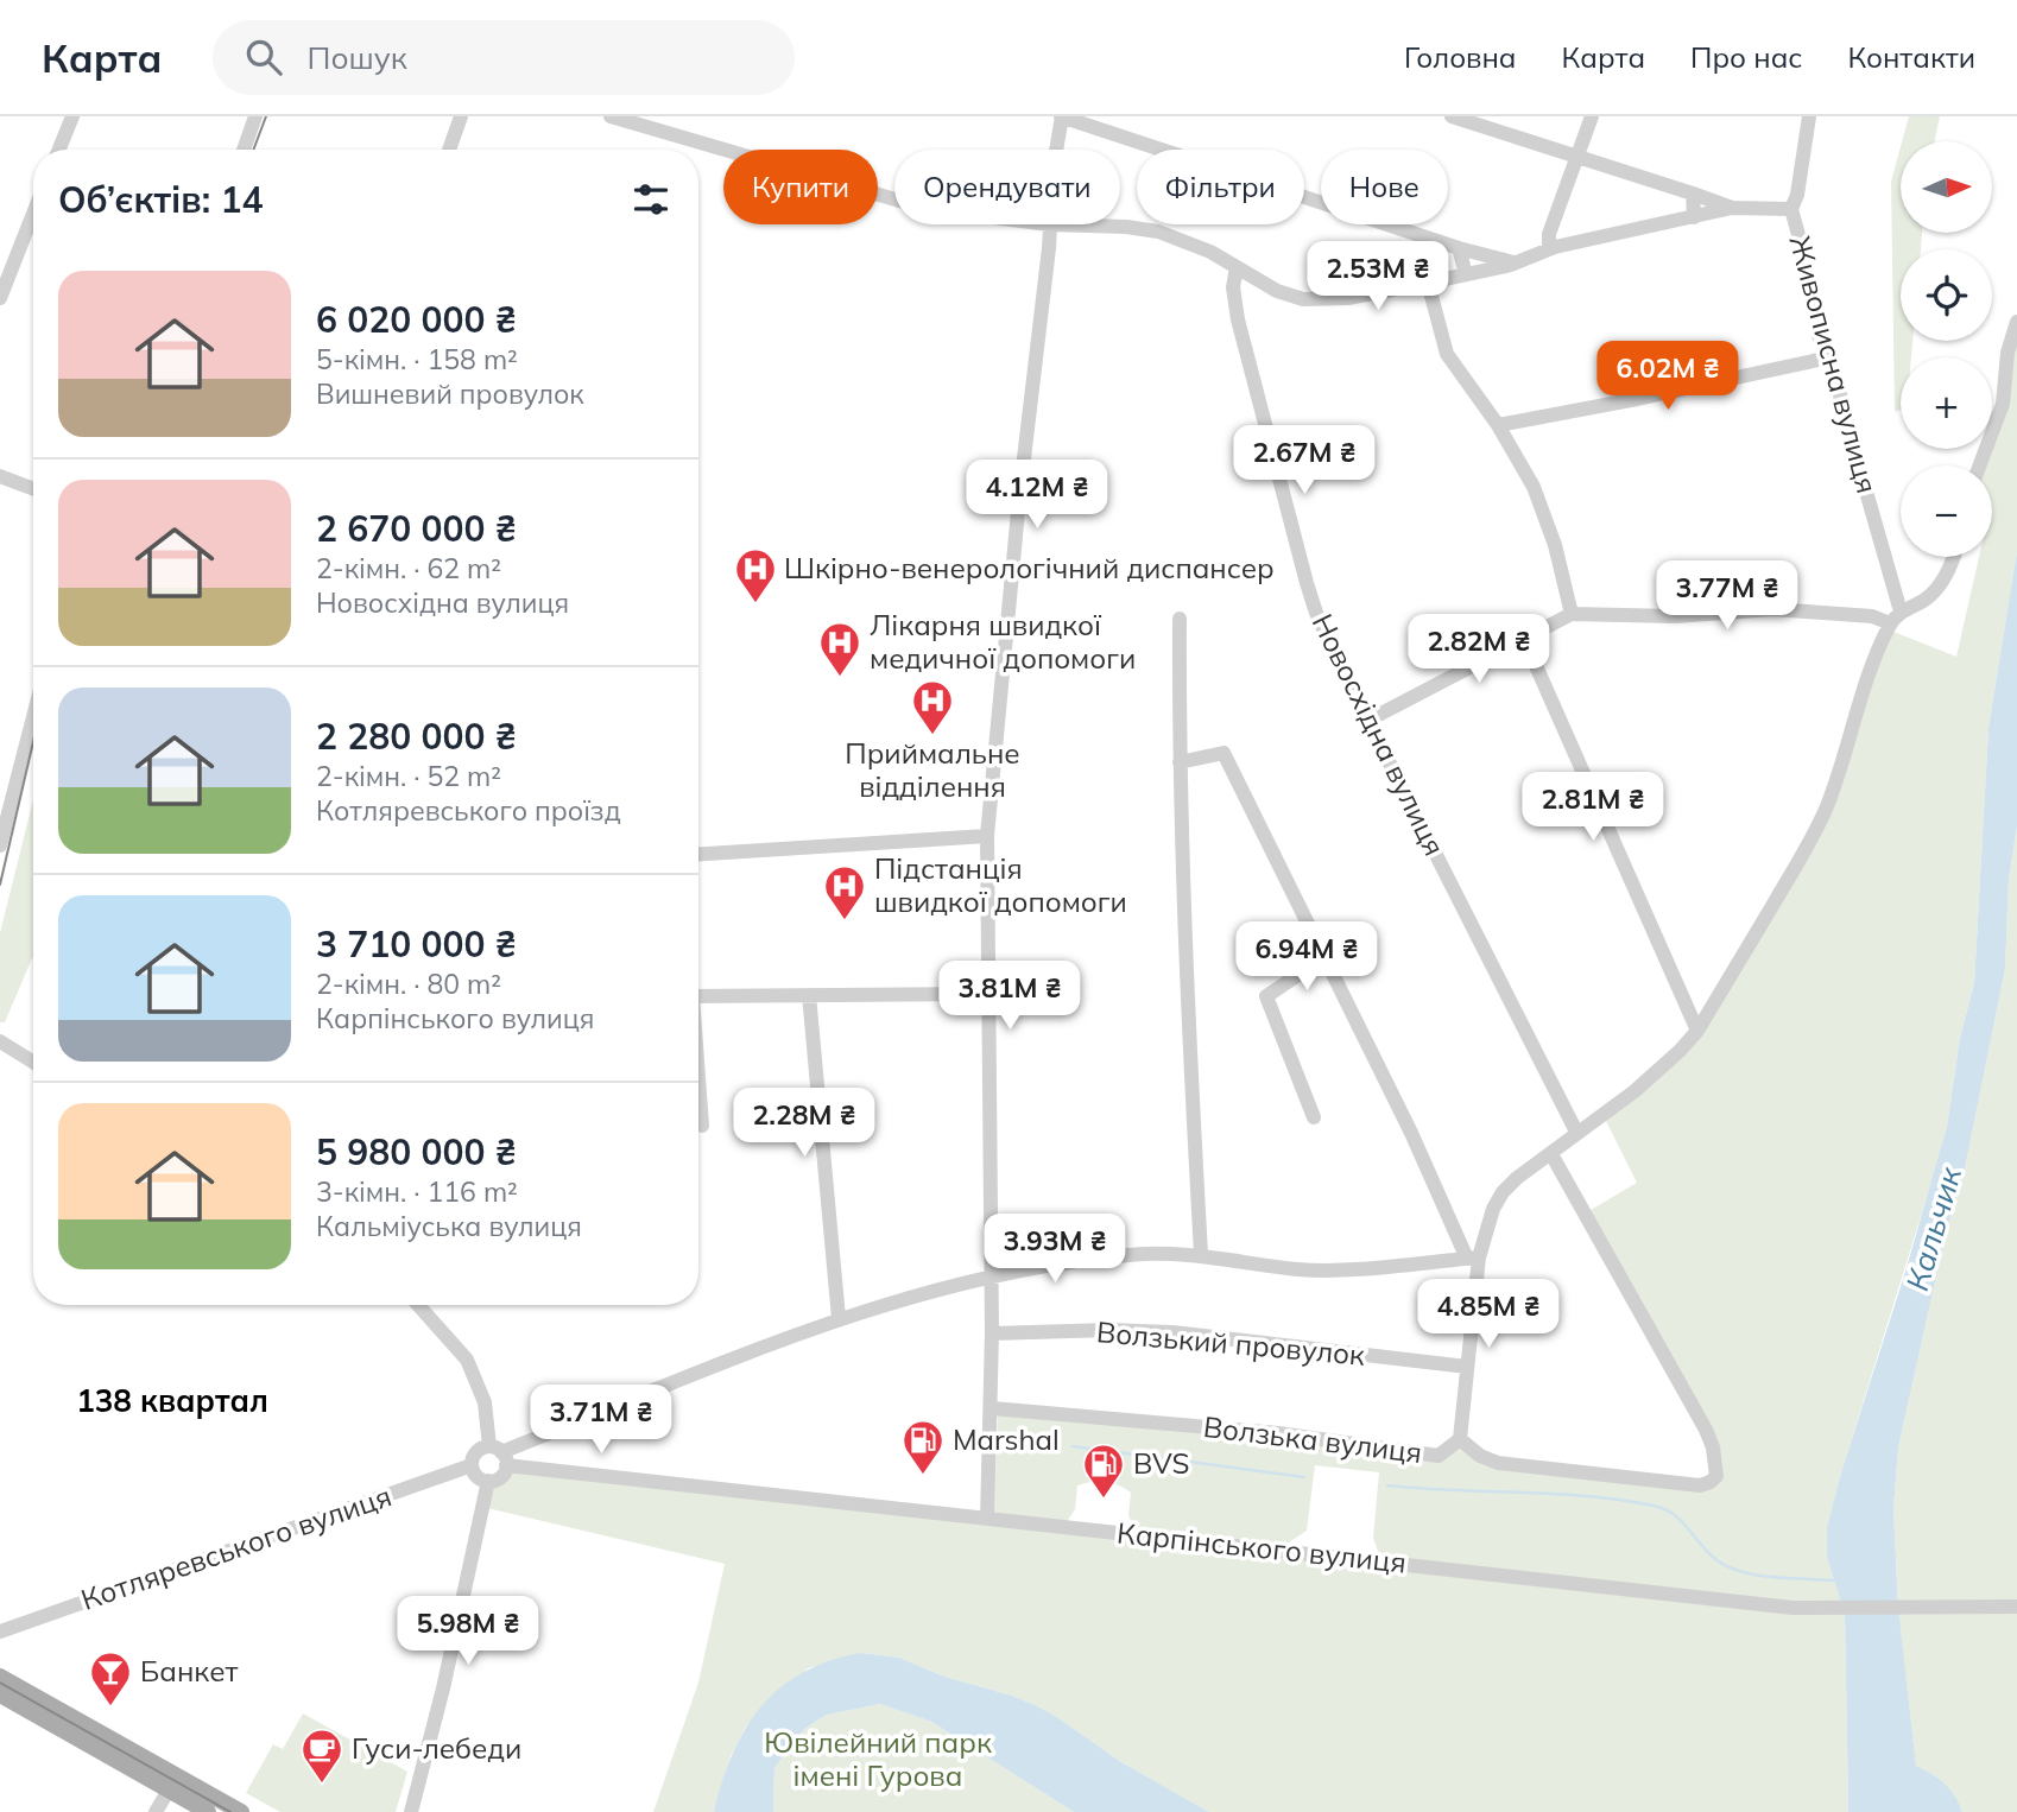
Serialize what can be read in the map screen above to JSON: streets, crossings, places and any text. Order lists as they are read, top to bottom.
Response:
{
  "streets": {
    "street": [
      "Живописна вулиця",
      "Новосхідна вулиця",
      "Волзький провулок",
      "Волзька вулиця",
      "Котляревського вулиця",
      "Карпінського вулиця"
    ]
  },
  "crossings": [
    ["Котляревського вулиця", "Карпінського вулиця"]
  ],
  "districts": ["138 квартал"],
  "water": ["Кальчик"],
  "parks": ["Ювілейний парк імені Гурова"],
  "places": {
    "hospital": [
      "Шкірно-венерологічний диспансер",
      "Лікарня швидкої медичної допомоги",
      "Приймальне відділення",
      "Підстанція швидкої допомоги"
    ],
    "fuel station": ["Marshal", "BVS"],
    "bar": ["Банкет"],
    "cafe": ["Гуси-лебеди"]
  },
  "north": "right",
  "page": {
    "header": "Карта",
    "search": "Пошук",
    "nav": [
      "Головна",
      "Карта",
      "Про нас",
      "Контакти"
    ],
    "map_buttons": ["+", "−"],
    "chip": [
      "Купити",
      "Орендувати",
      "Фільтри",
      "Нове"
    ],
    "heading": "Об’єктів: 14",
    "price": [
      "2.53M ₴",
      "6.02M ₴",
      "2.67M ₴",
      "4.12M ₴",
      "3.77M ₴",
      "2.82M ₴",
      "2.81M ₴",
      "6.94M ₴",
      "3.81M ₴",
      "2.28M ₴",
      "3.93M ₴",
      "4.85M ₴",
      "3.71M ₴",
      "5.98M ₴"
    ],
    "list": [
      {
        "name": "6 020 000 ₴",
        "note": "5-кімн. · 158 m² · Вишневий провулок"
      },
      {
        "name": "2 670 000 ₴",
        "note": "2-кімн. · 62 m² · Новосхідна вулиця"
      },
      {
        "name": "2 280 000 ₴",
        "note": "2-кімн. · 52 m² · Котляревського проїзд"
      },
      {
        "name": "3 710 000 ₴",
        "note": "2-кімн. · 80 m² · Карпінського вулиця"
      },
      {
        "name": "5 980 000 ₴",
        "note": "3-кімн. · 116 m² · Кальміуська вулиця"
      }
    ]
  }
}
